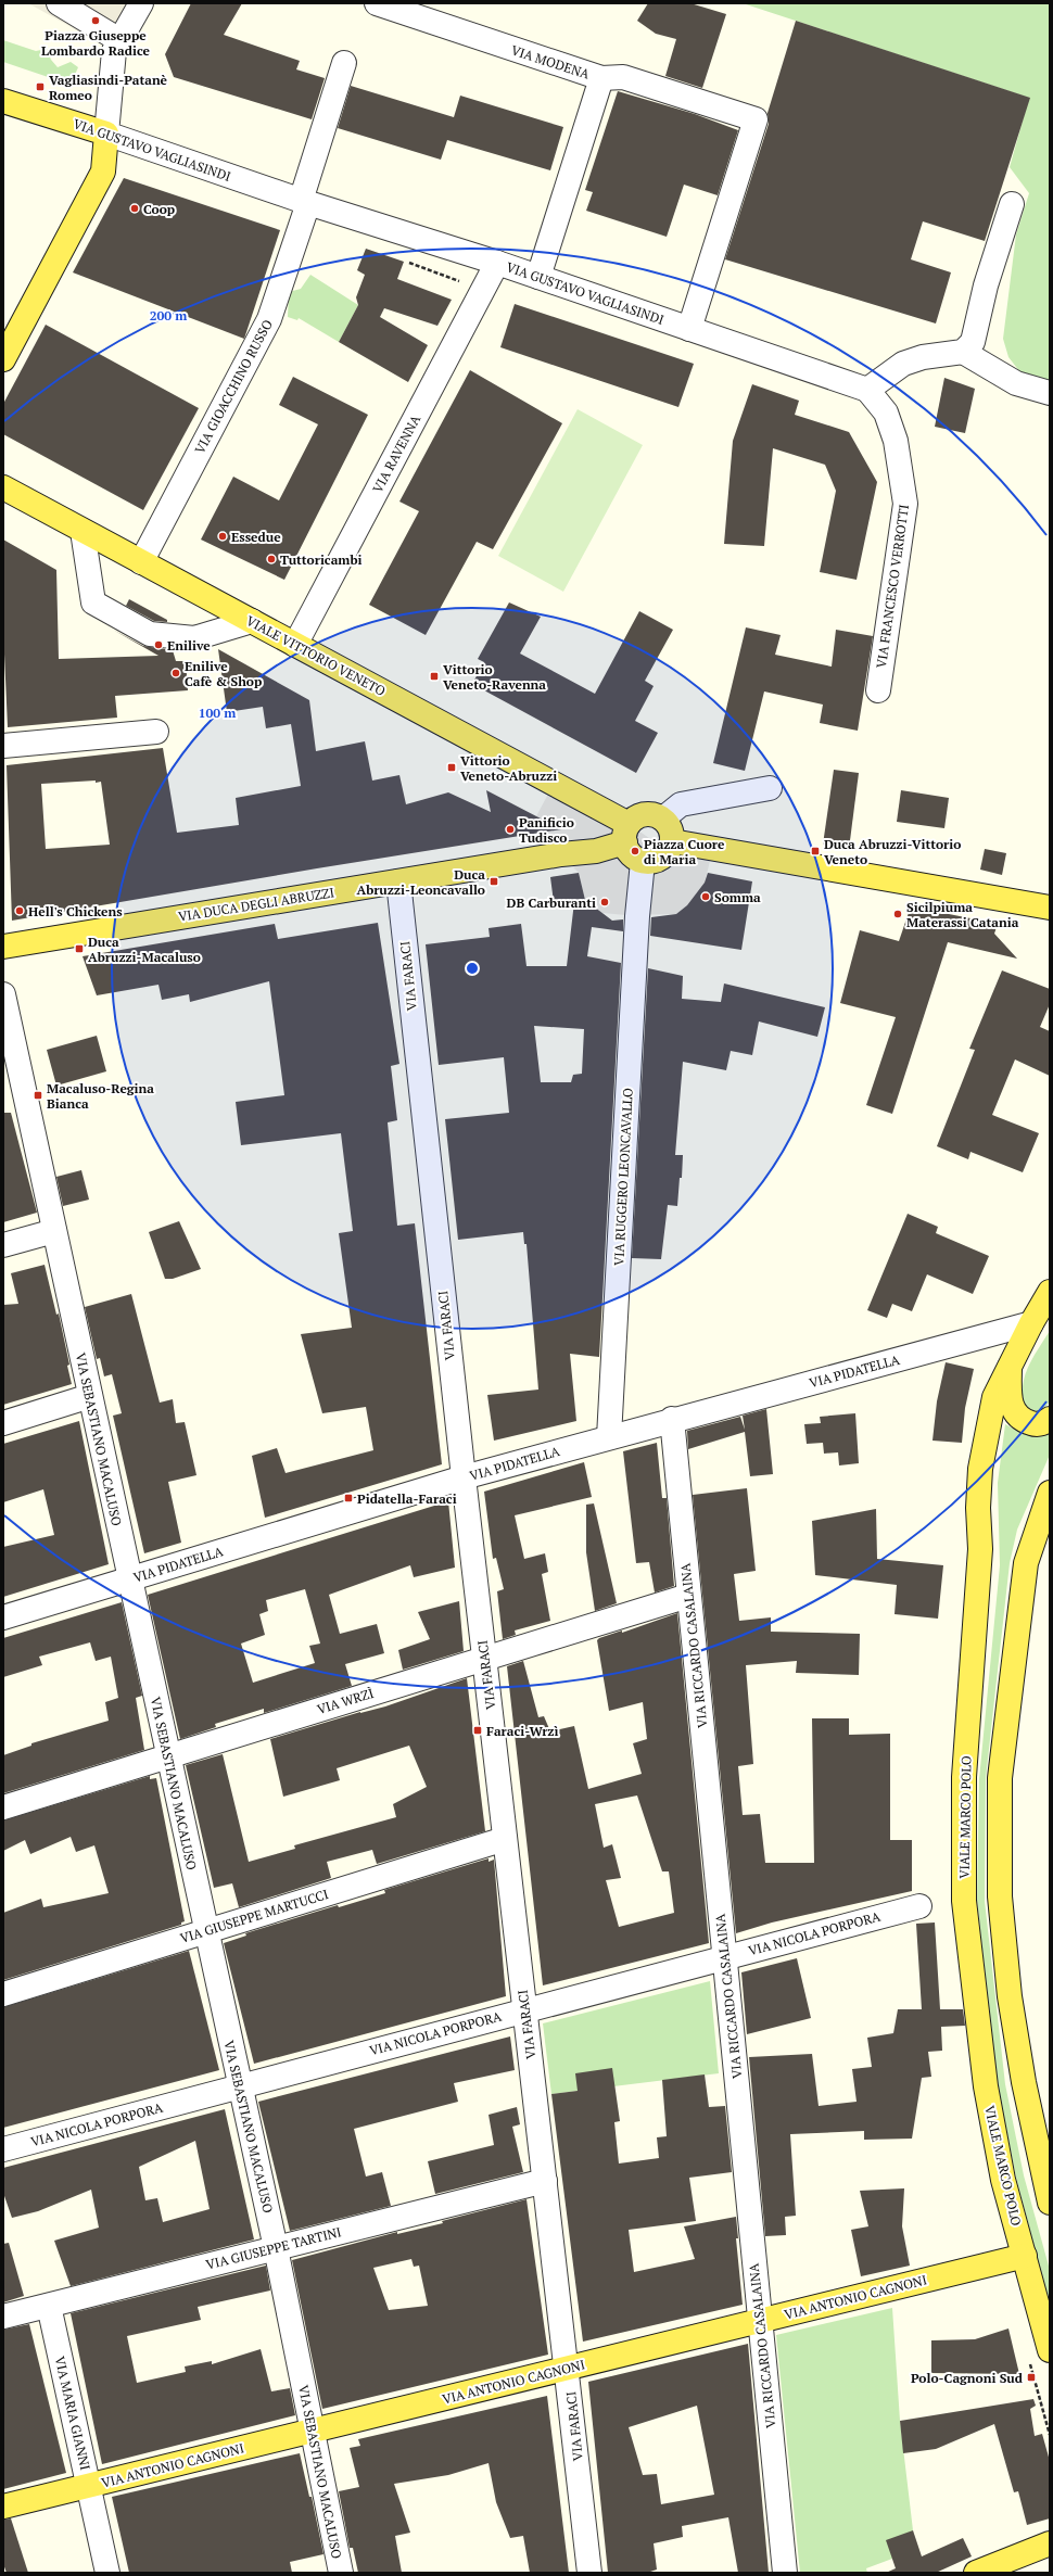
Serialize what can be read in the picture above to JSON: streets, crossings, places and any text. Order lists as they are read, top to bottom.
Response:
{
  "streets": {
    "main road": [
      "VIA GUSTAVO VAGLIASINDI",
      "VIALE VITTORIO VENETO",
      "VIA DUCA DEGLI ABRUZZI",
      "VIALE MARCO POLO",
      "VIA ANTONIO CAGNONI"
    ],
    "street": [
      "VIA MODENA",
      "VIA GIOACCHINO RUSSO",
      "VIA RAVENNA",
      "VIA FRANCESCO VERROTTI",
      "VIA FARACI",
      "VIA RUGGERO LEONCAVALLO",
      "VIA PIDATELLA",
      "VIA SEBASTIANO MACALUSO",
      "VIA RICCARDO CASALAINA",
      "VIA WRZÌ",
      "VIA GIUSEPPE MARTUCCI",
      "VIA NICOLA PORPORA",
      "VIA GIUSEPPE TARTINI",
      "VIA MARIA GIANNI"
    ]
  },
  "crossings": [
    ["VIA MODENA", "VIA GUSTAVO VAGLIASINDI"],
    ["VIA GUSTAVO VAGLIASINDI", "VIA GIOACCHINO RUSSO"],
    ["VIA GUSTAVO VAGLIASINDI", "VIA RAVENNA"],
    ["VIA GUSTAVO VAGLIASINDI", "VIA FRANCESCO VERROTTI"],
    ["VIA GIOACCHINO RUSSO", "VIALE VITTORIO VENETO"],
    ["VIA RAVENNA", "VIALE VITTORIO VENETO"],
    ["VIALE VITTORIO VENETO", "VIA DUCA DEGLI ABRUZZI"],
    ["VIALE VITTORIO VENETO", "VIA RUGGERO LEONCAVALLO"],
    ["VIA DUCA DEGLI ABRUZZI", "VIA FARACI"],
    ["VIA DUCA DEGLI ABRUZZI", "VIA RUGGERO LEONCAVALLO"],
    ["VIA FARACI", "VIA PIDATELLA"],
    ["VIA FARACI", "VIA WRZÌ"],
    ["VIA FARACI", "VIA GIUSEPPE MARTUCCI"],
    ["VIA FARACI", "VIA NICOLA PORPORA"],
    ["VIA FARACI", "VIA GIUSEPPE TARTINI"],
    ["VIA FARACI", "VIA ANTONIO CAGNONI"],
    ["VIA RUGGERO LEONCAVALLO", "VIA PIDATELLA"],
    ["VIA PIDATELLA", "VIA SEBASTIANO MACALUSO"],
    ["VIA PIDATELLA", "VIA RICCARDO CASALAINA"],
    ["VIA PIDATELLA", "VIALE MARCO POLO"],
    ["VIA SEBASTIANO MACALUSO", "VIA WRZÌ"],
    ["VIA SEBASTIANO MACALUSO", "VIA GIUSEPPE MARTUCCI"],
    ["VIA SEBASTIANO MACALUSO", "VIA NICOLA PORPORA"],
    ["VIA SEBASTIANO MACALUSO", "VIA GIUSEPPE TARTINI"],
    ["VIA SEBASTIANO MACALUSO", "VIA ANTONIO CAGNONI"],
    ["VIA RICCARDO CASALAINA", "VIA WRZÌ"],
    ["VIA RICCARDO CASALAINA", "VIA NICOLA PORPORA"],
    ["VIA RICCARDO CASALAINA", "VIA ANTONIO CAGNONI"],
    ["VIALE MARCO POLO", "VIA ANTONIO CAGNONI"],
    ["VIA GIUSEPPE TARTINI", "VIA MARIA GIANNI"],
    ["VIA ANTONIO CAGNONI", "VIA MARIA GIANNI"]
  ],
  "places": {
    "other": [
      "Piazza Giuseppe Lombardo Radice",
      "Coop",
      "Essedue",
      "Tuttoricambi",
      "Enilive",
      "Enilive Cafè & Shop",
      "Panificio Tudisco",
      "Piazza Cuore di Maria",
      "Somma",
      "DB Carburanti",
      "Hell's Chickens",
      "Sicilpiuma Materassi Catania"
    ],
    "transit": [
      "Vagliasindi-Patanè Romeo",
      "Vittorio Veneto-Ravenna",
      "Vittorio Veneto-Abruzzi",
      "Duca Abruzzi-Vittorio Veneto",
      "Duca Abruzzi-Leoncavallo",
      "Duca Abruzzi-Macaluso",
      "Macaluso-Regina Bianca",
      "Pidatella-Faraci",
      "Faraci-Wrzì",
      "Polo-Cagnoni Sud"
    ]
  },
  "rings": ["200 m", "100 m"]
}
